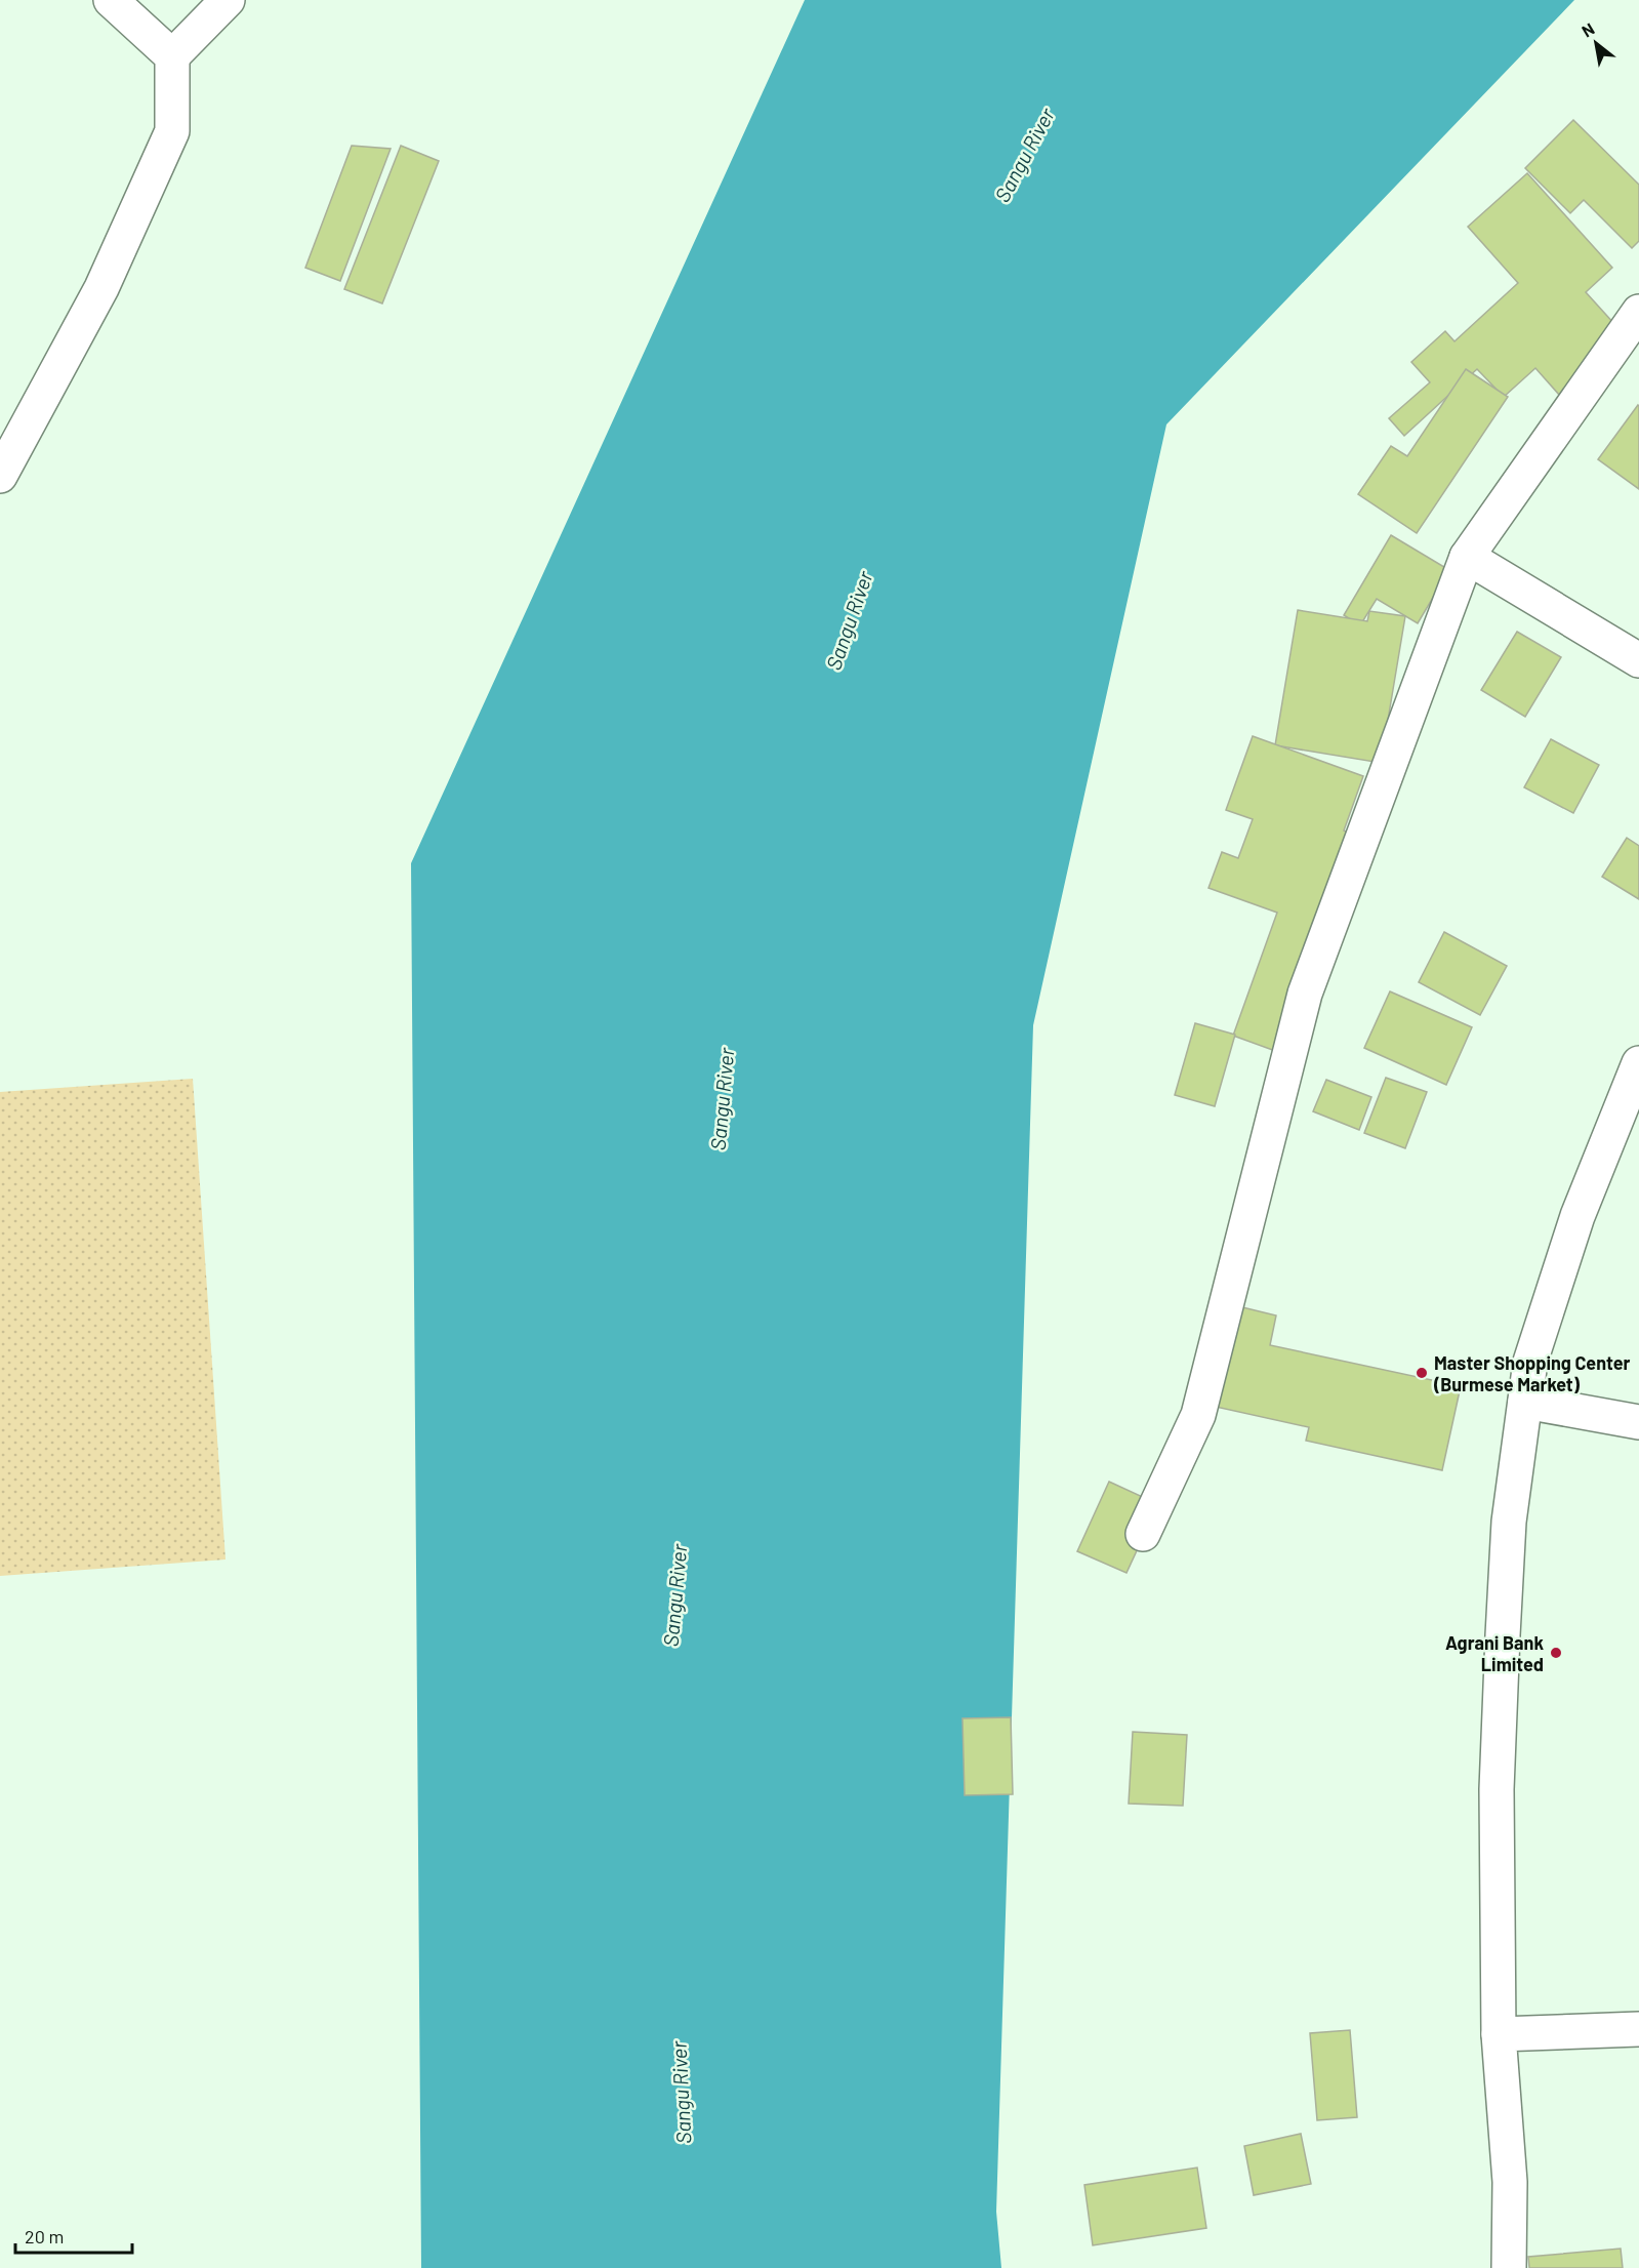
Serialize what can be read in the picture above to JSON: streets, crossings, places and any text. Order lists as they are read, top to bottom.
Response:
{
  "water": ["Sangu River"],
  "places": ["Master Shopping Center (Burmese Market)", "Agrani Bank Limited"],
  "scale_bar": "20 m",
  "north": "top left"
}
